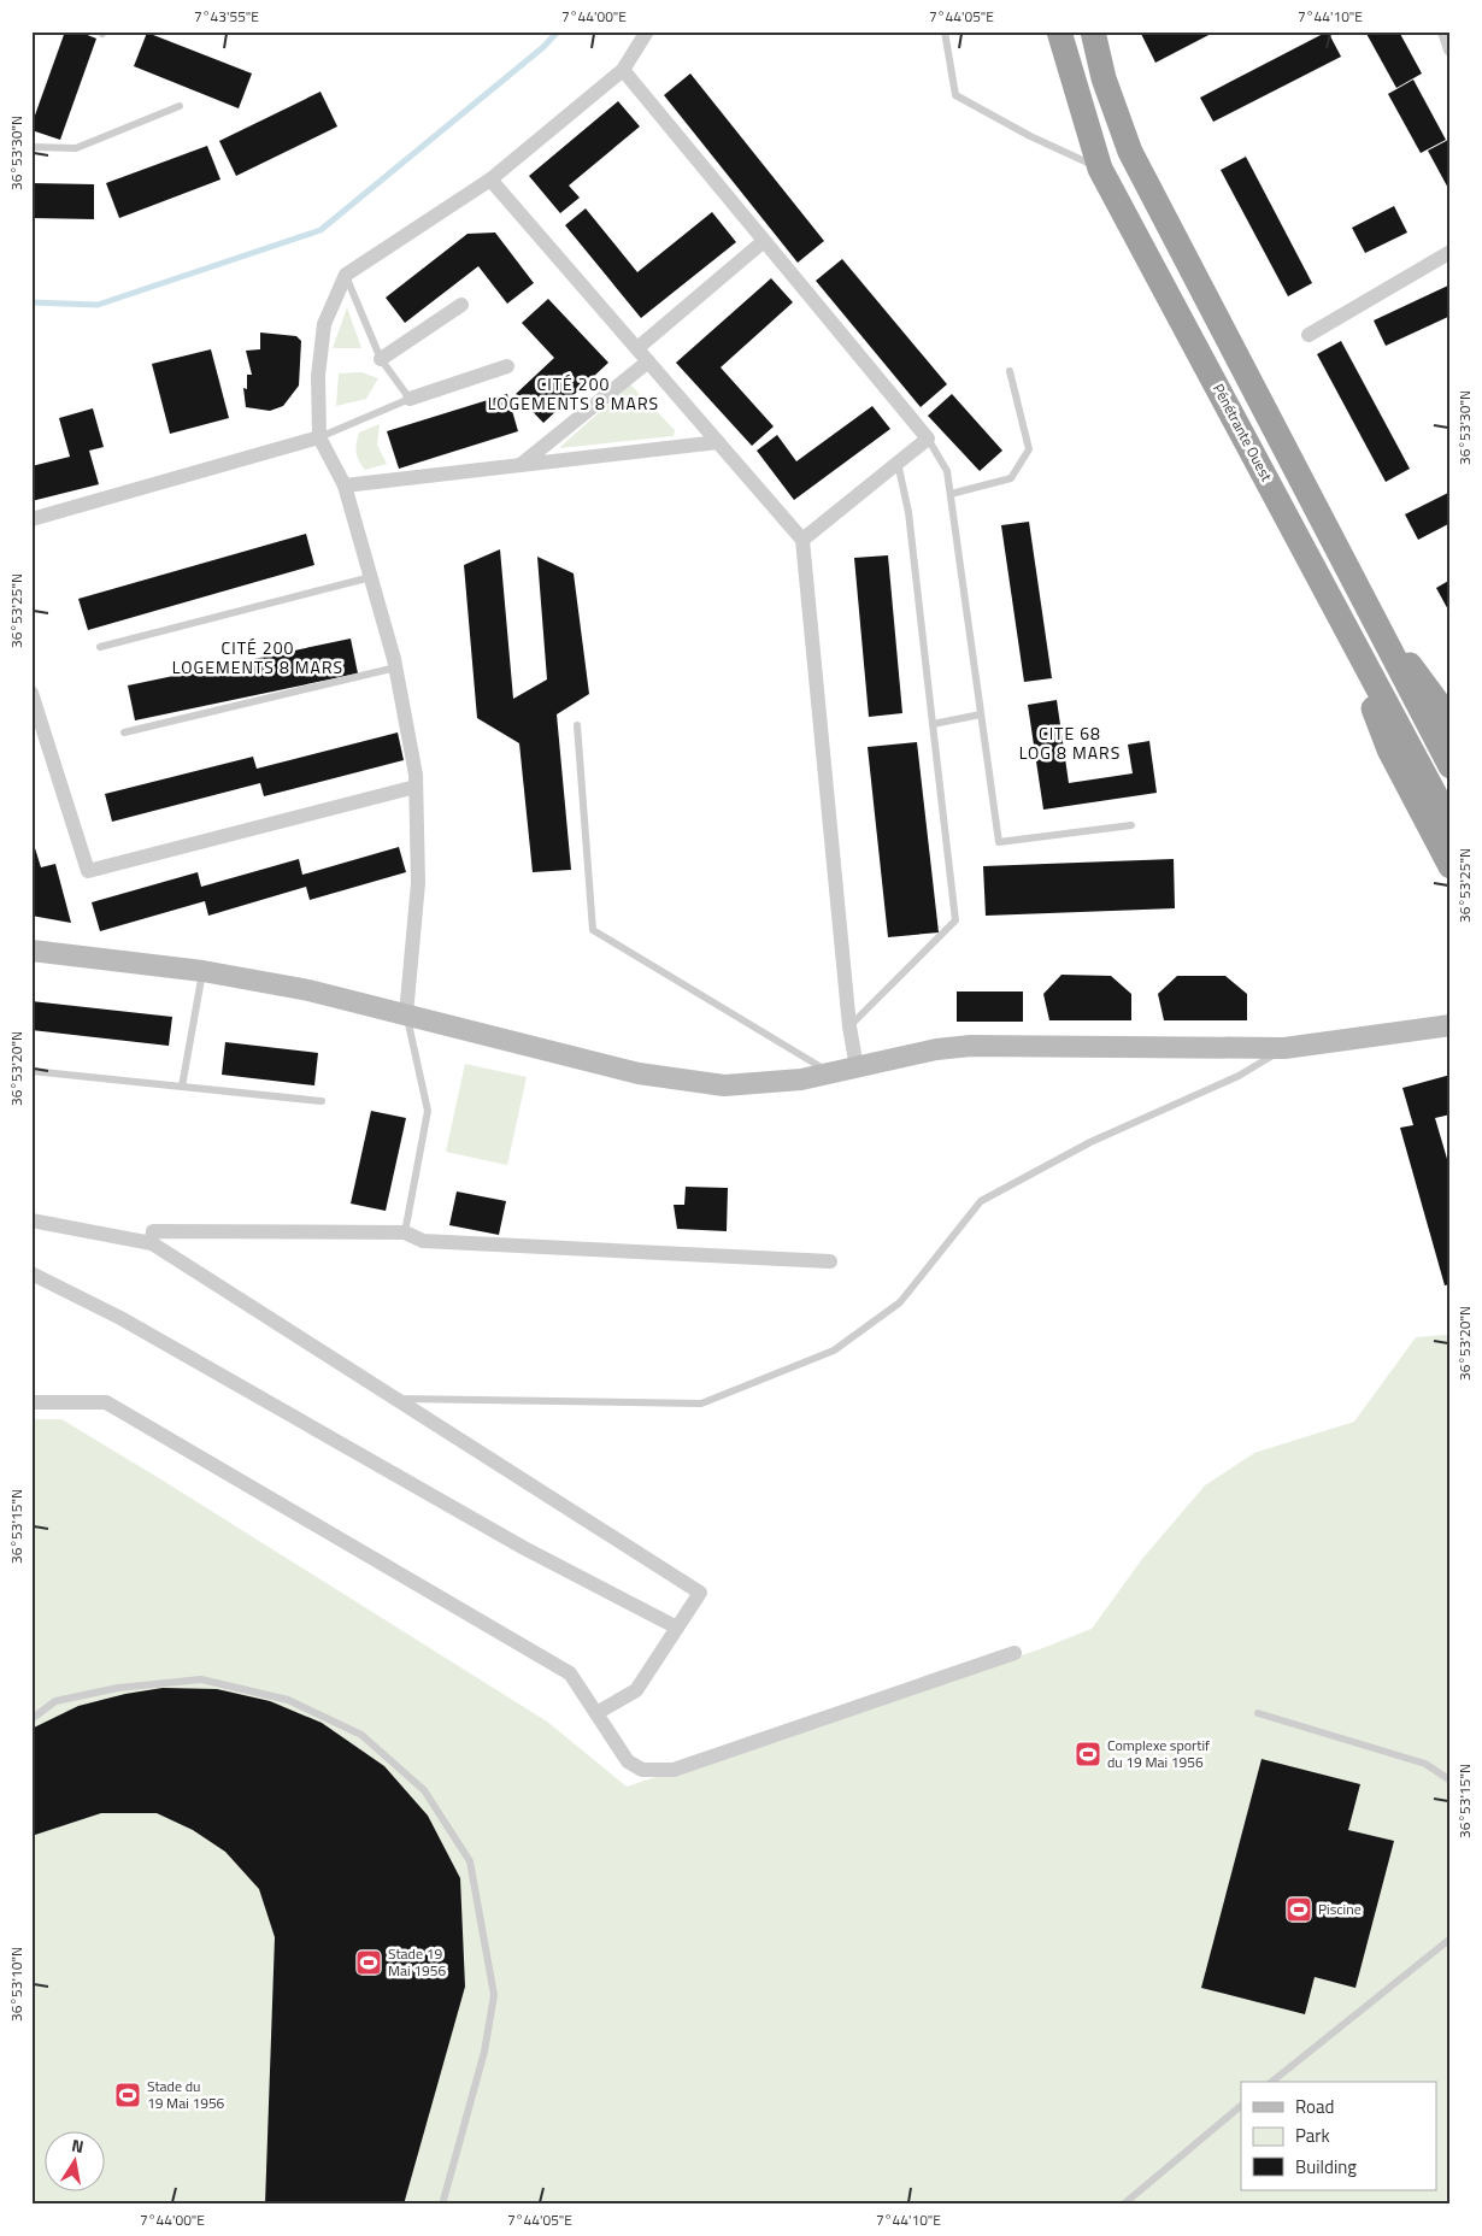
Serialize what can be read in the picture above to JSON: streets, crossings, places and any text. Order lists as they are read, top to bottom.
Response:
{
  "streets": {
    "highway": ["Pénétrante Ouest"]
  },
  "districts": ["CITÉ 200 LOGEMENTS 8 MARS", "CITÉ 200 LOGEMENTS 8 MARS", "CITE 68 LOG 8 MARS"],
  "places": {
    "sports": [
      "Complexe sportif du 19 Mai 1956",
      "Piscine",
      "Stade 19 Mai 1956",
      "Stade du 19 Mai 1956"
    ]
  },
  "legend": ["Road", "Park", "Building"],
  "north": "top",
  "coordinates": [
    "7°43'55\"E",
    "7°44'00\"E",
    "7°44'05\"E",
    "7°44'10\"E",
    "36°53'30\"N",
    "36°53'25\"N",
    "36°53'20\"N",
    "36°53'15\"N",
    "36°53'10\"N"
  ]
}
